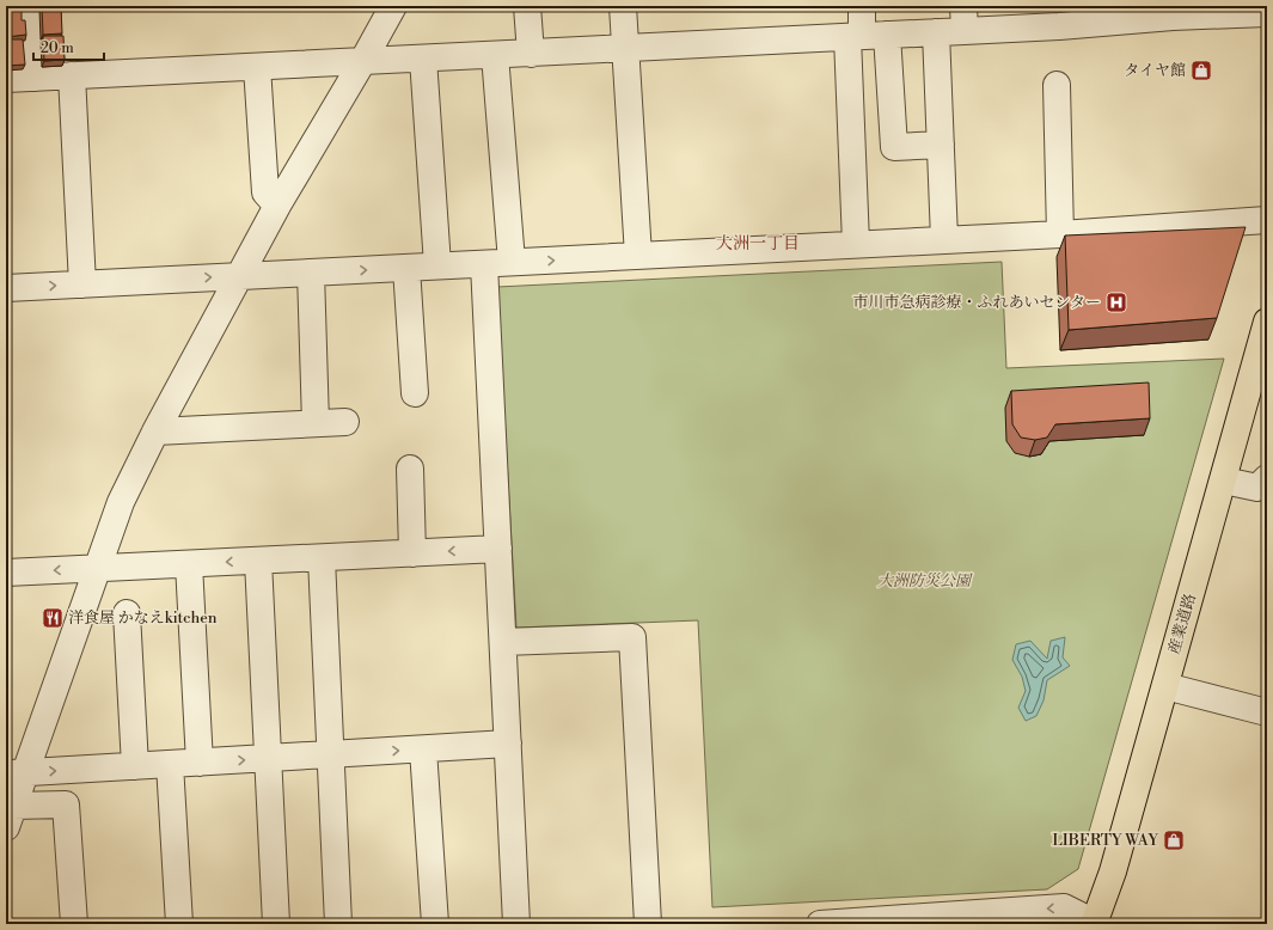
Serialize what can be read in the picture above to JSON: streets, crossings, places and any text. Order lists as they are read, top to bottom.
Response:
{
  "streets": {
    "main road": ["産業道路"]
  },
  "districts": ["大洲一丁目"],
  "parks": ["大洲防災公園"],
  "places": {
    "shop": ["タイヤ館", "LIBERTY WAY"],
    "hospital": ["市川市急病診療・ふれあいセンター"],
    "restaurant": ["洋食屋 かなえkitchen"]
  },
  "scale_bar": "20 m"
}
